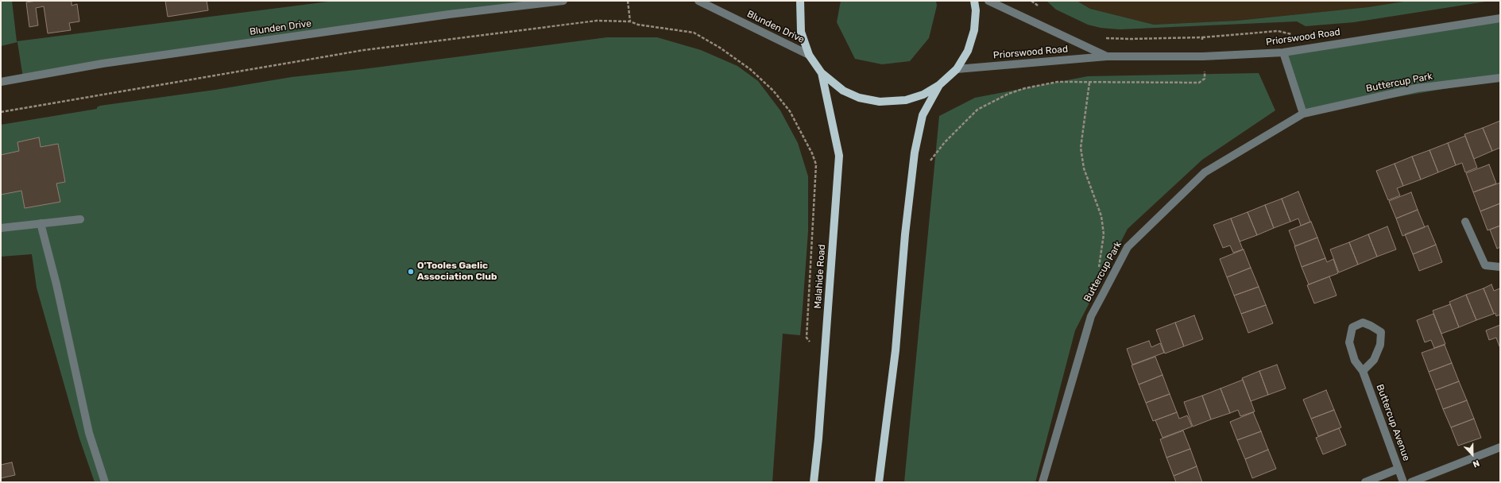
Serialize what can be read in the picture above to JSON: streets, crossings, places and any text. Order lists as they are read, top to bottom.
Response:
{
  "streets": {
    "main road": ["Malahide Road"],
    "street": [
      "Blunden Drive",
      "Priorswood Road",
      "Buttercup Park",
      "Buttercup Avenue"
    ]
  },
  "places": ["O'Tooles Gaelic Association Club"],
  "north": "bottom"
}
